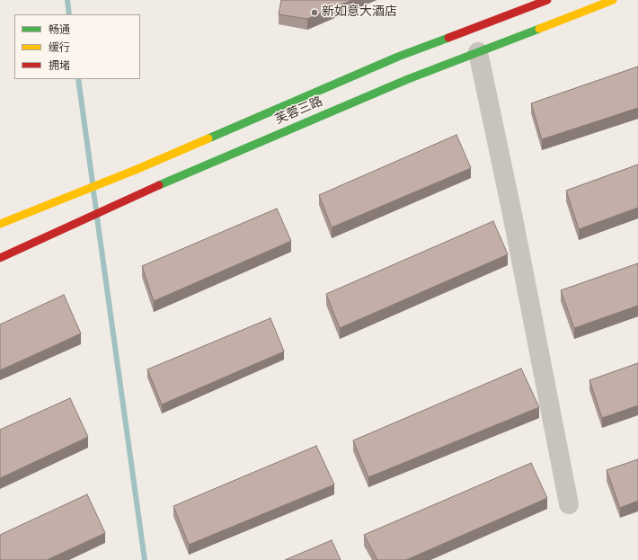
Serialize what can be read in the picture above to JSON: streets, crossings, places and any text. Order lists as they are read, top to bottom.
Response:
{
  "streets": {
    "main road": ["芙蓉三路"]
  },
  "places": ["新如意大酒店"],
  "legend": ["畅通", "缓行", "拥堵"]
}
